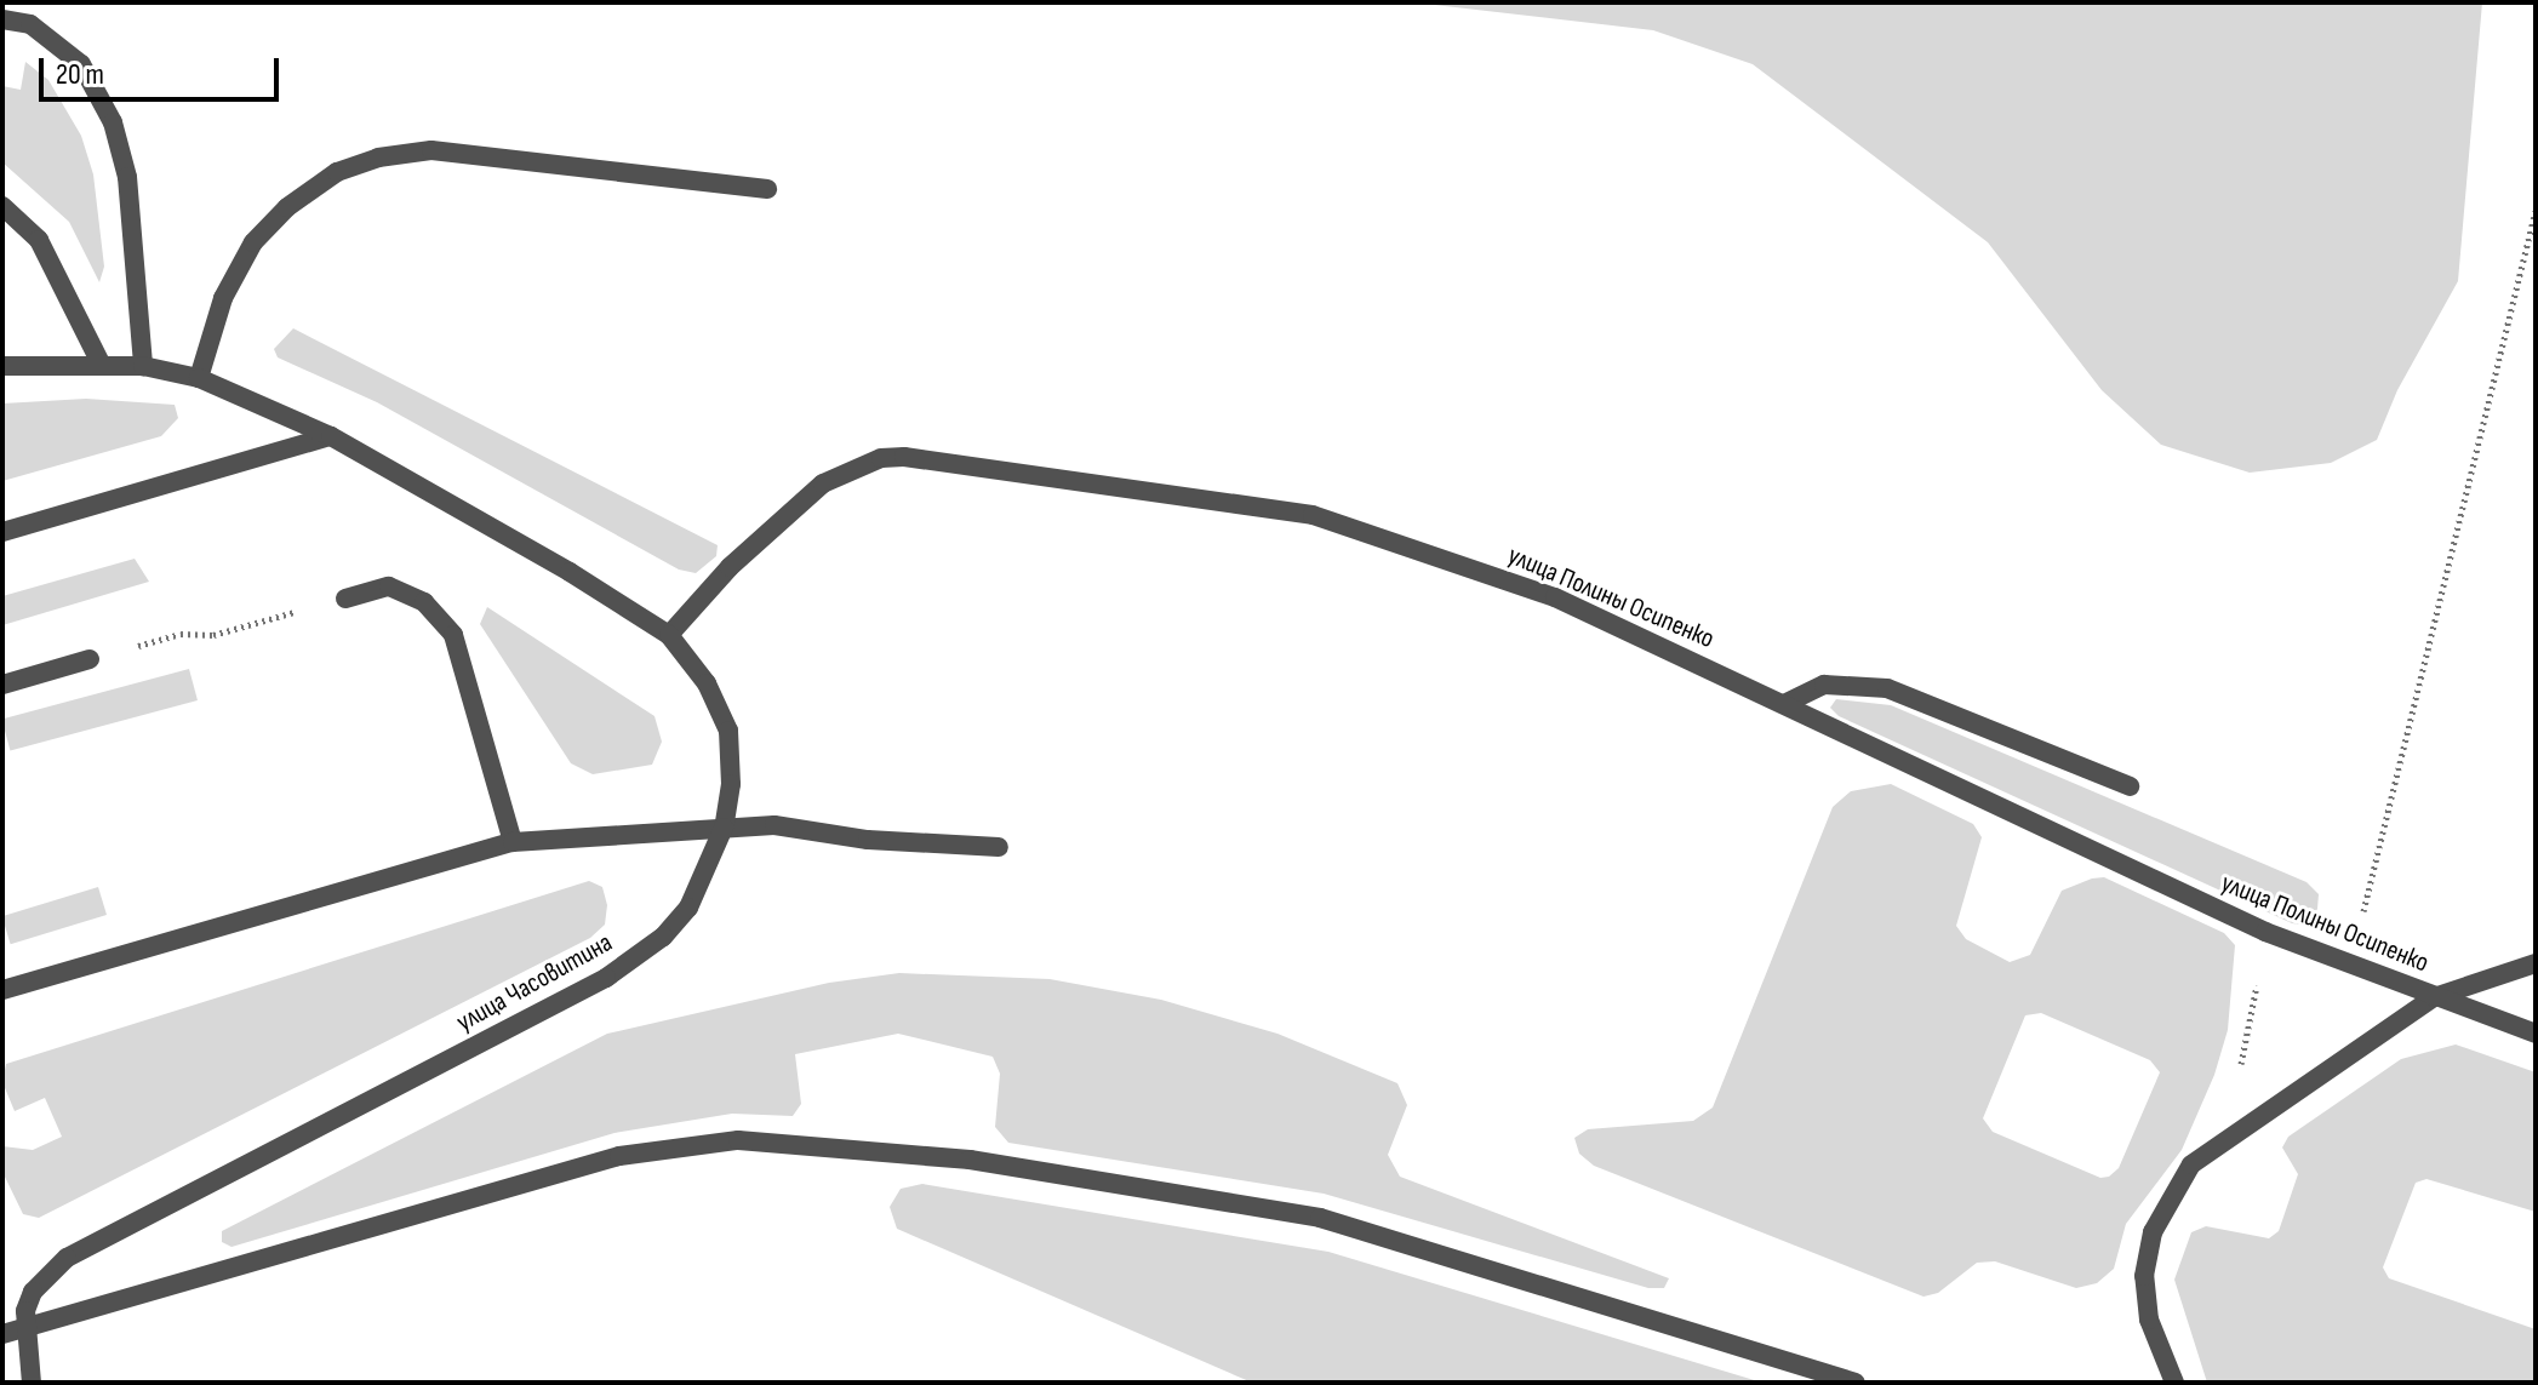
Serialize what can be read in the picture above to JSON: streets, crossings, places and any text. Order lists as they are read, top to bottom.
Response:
{
  "streets": {
    "street": ["улица Полины Осипенко", "улица Часовитина"]
  },
  "crossings": [
    ["улица Полины Осипенко", "улица Часовитина"]
  ],
  "scale_bar": "20 m"
}
